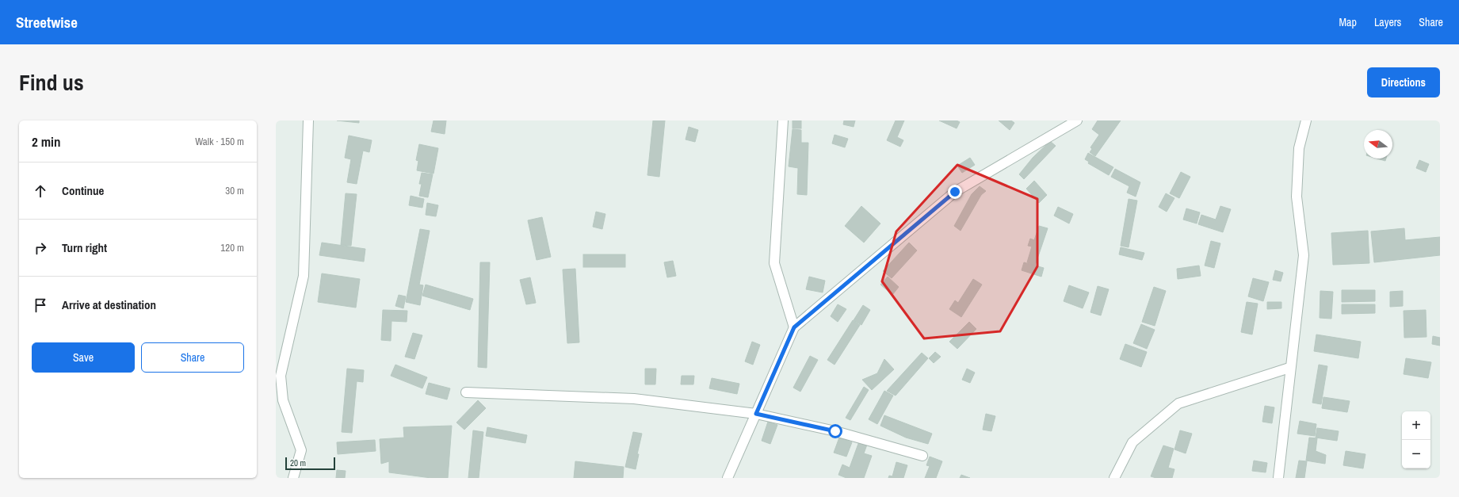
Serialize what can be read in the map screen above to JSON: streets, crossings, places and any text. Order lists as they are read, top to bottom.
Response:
{
  "scale_bar": "20 m",
  "north": "left",
  "page": {
    "header": "Streetwise",
    "nav": ["Map", "Layers", "Share"],
    "title": "Find us",
    "buttons": [
      "Directions",
      ["Save", "Share"]
    ],
    "heading": ["2 min", "Walk · 150 m"],
    "list": [
      ["Continue", "30 m"],
      ["Turn right", "120 m"],
      "Arrive at destination"
    ],
    "map_buttons": ["+", "−"],
    "scale": "20 m"
  }
}
